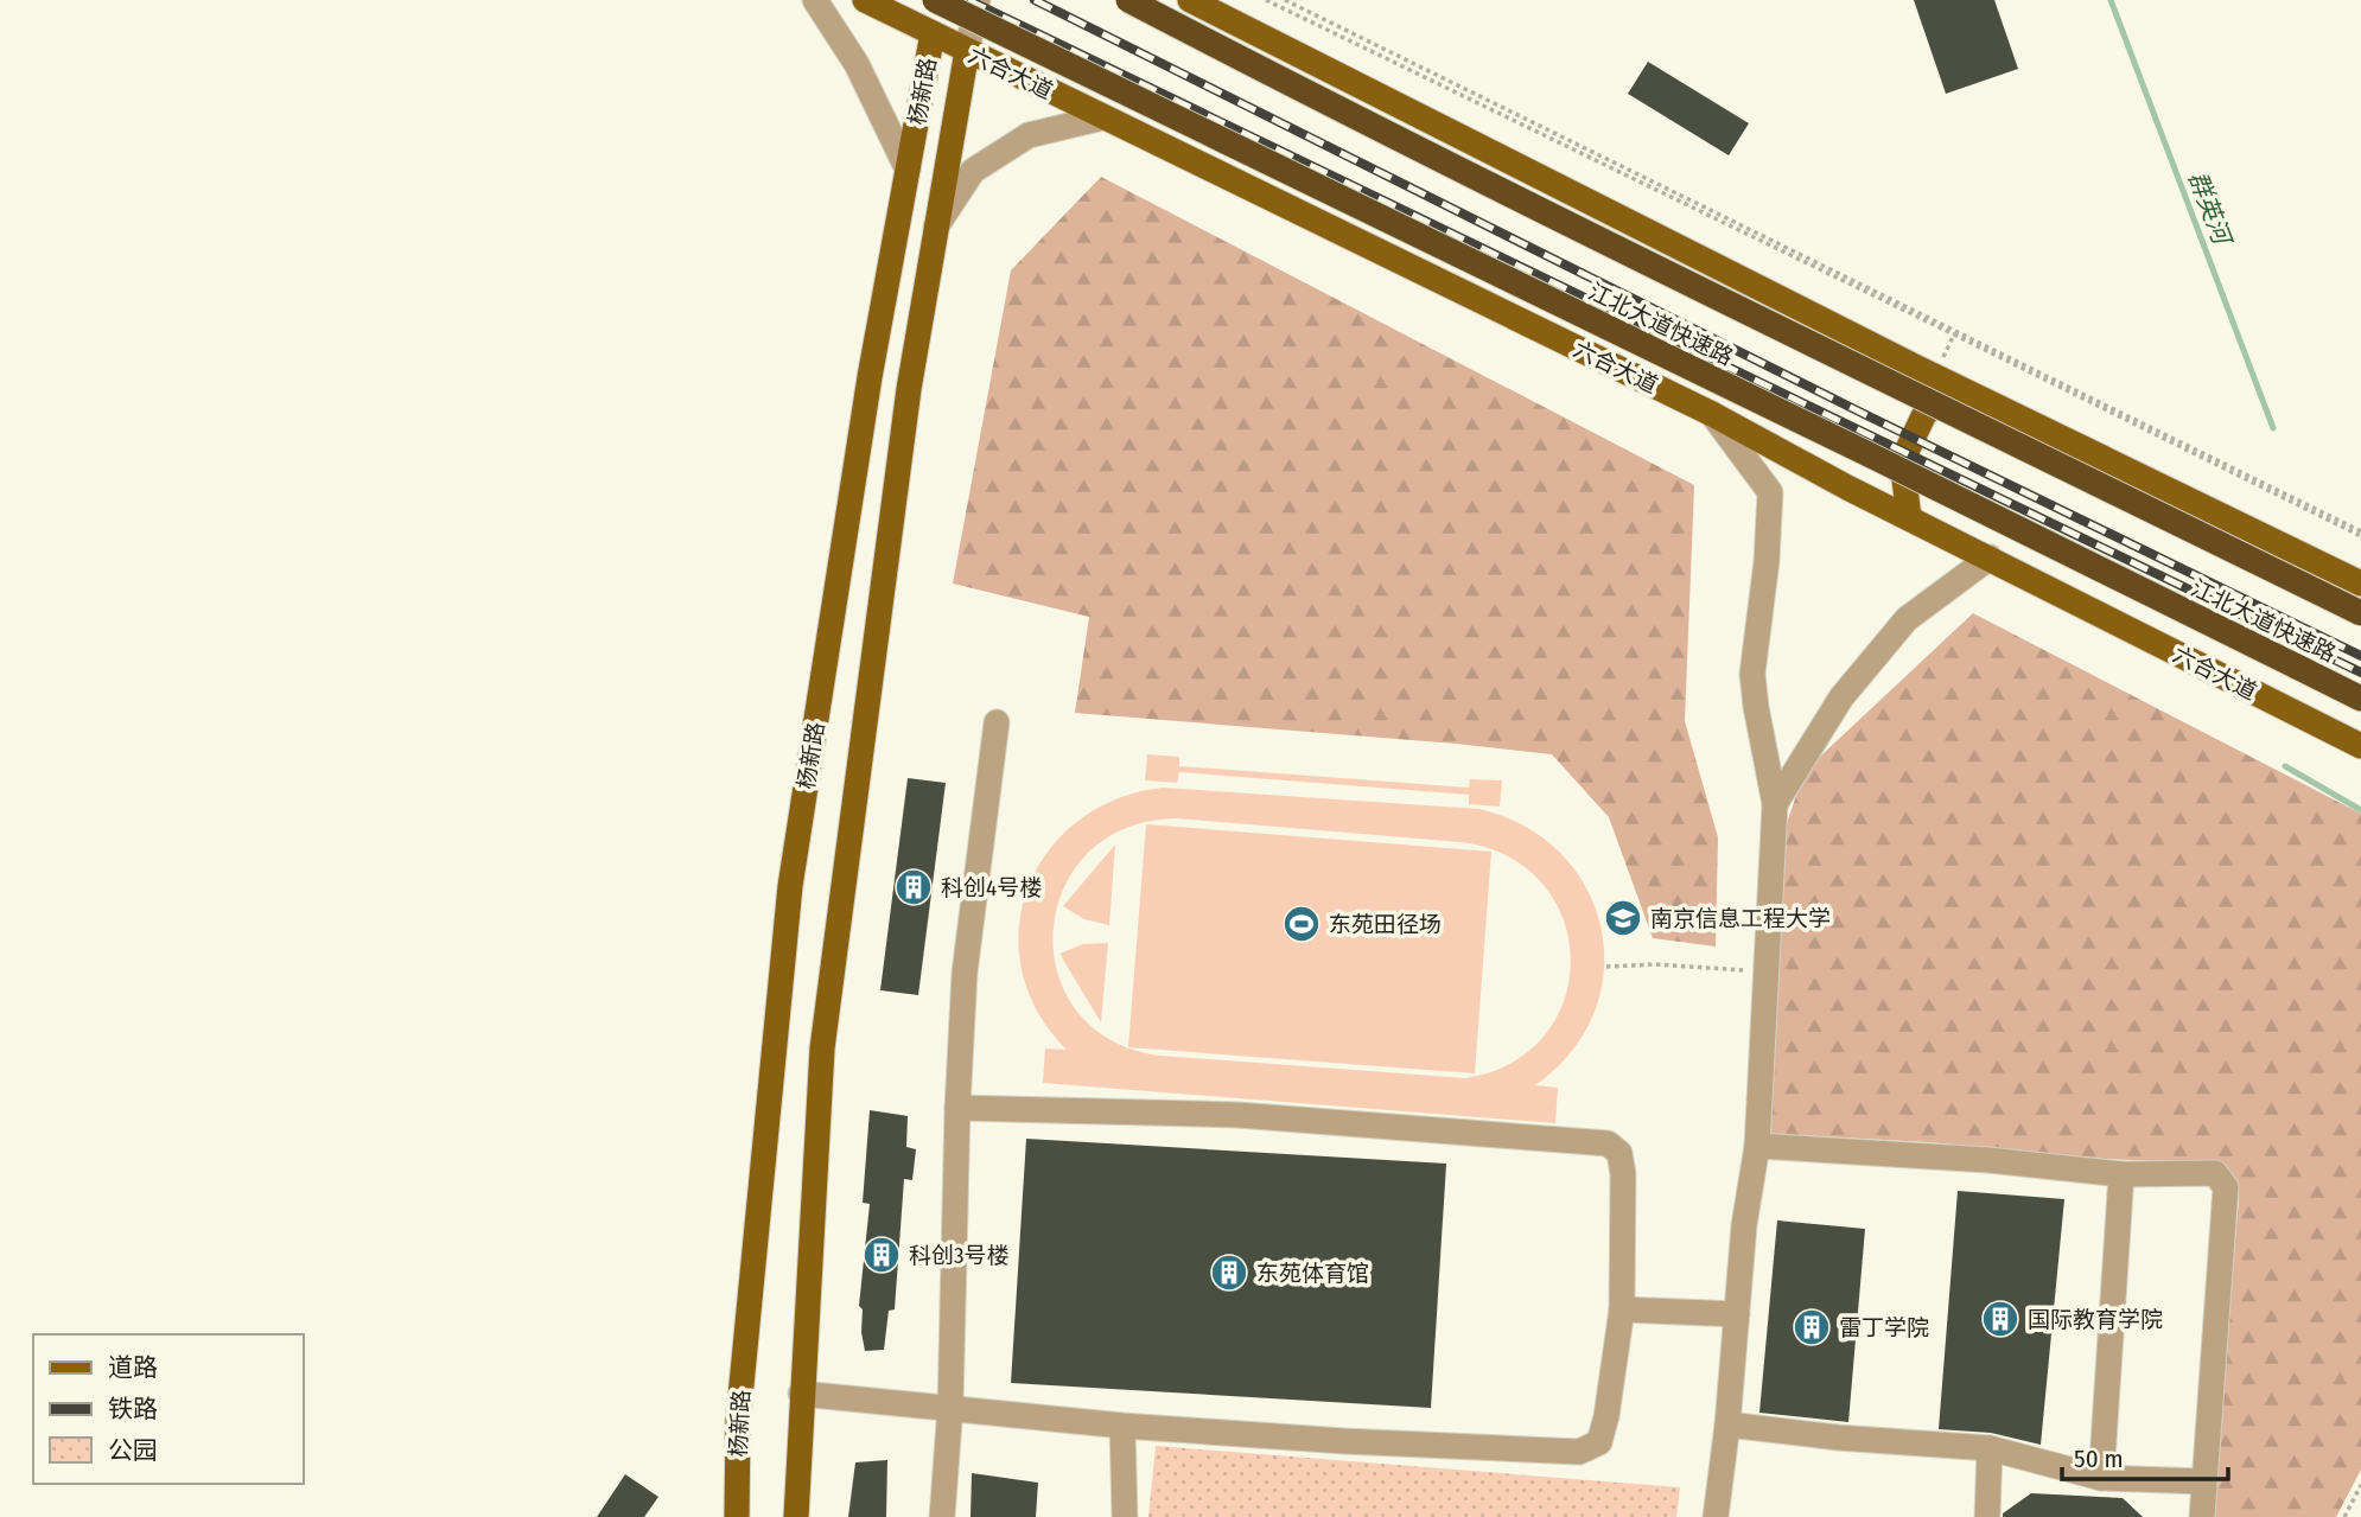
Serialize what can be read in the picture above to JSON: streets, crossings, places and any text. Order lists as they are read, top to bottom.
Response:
{
  "streets": {
    "highway": ["江北大道快速路"],
    "main road": ["六合大道", "杨新路"]
  },
  "crossings": [
    ["六合大道", "杨新路"],
    ["杨新路", "江北大道快速路"]
  ],
  "water": ["群英河"],
  "places": {
    "building": [
      "科创4号楼",
      "科创3号楼",
      "东苑体育馆",
      "国际教育学院",
      "雷丁学院"
    ],
    "school or university": ["南京信息工程大学"],
    "sports": ["东苑田径场"]
  },
  "legend": ["道路", "铁路", "公园"],
  "scale_bar": "50 m"
}
